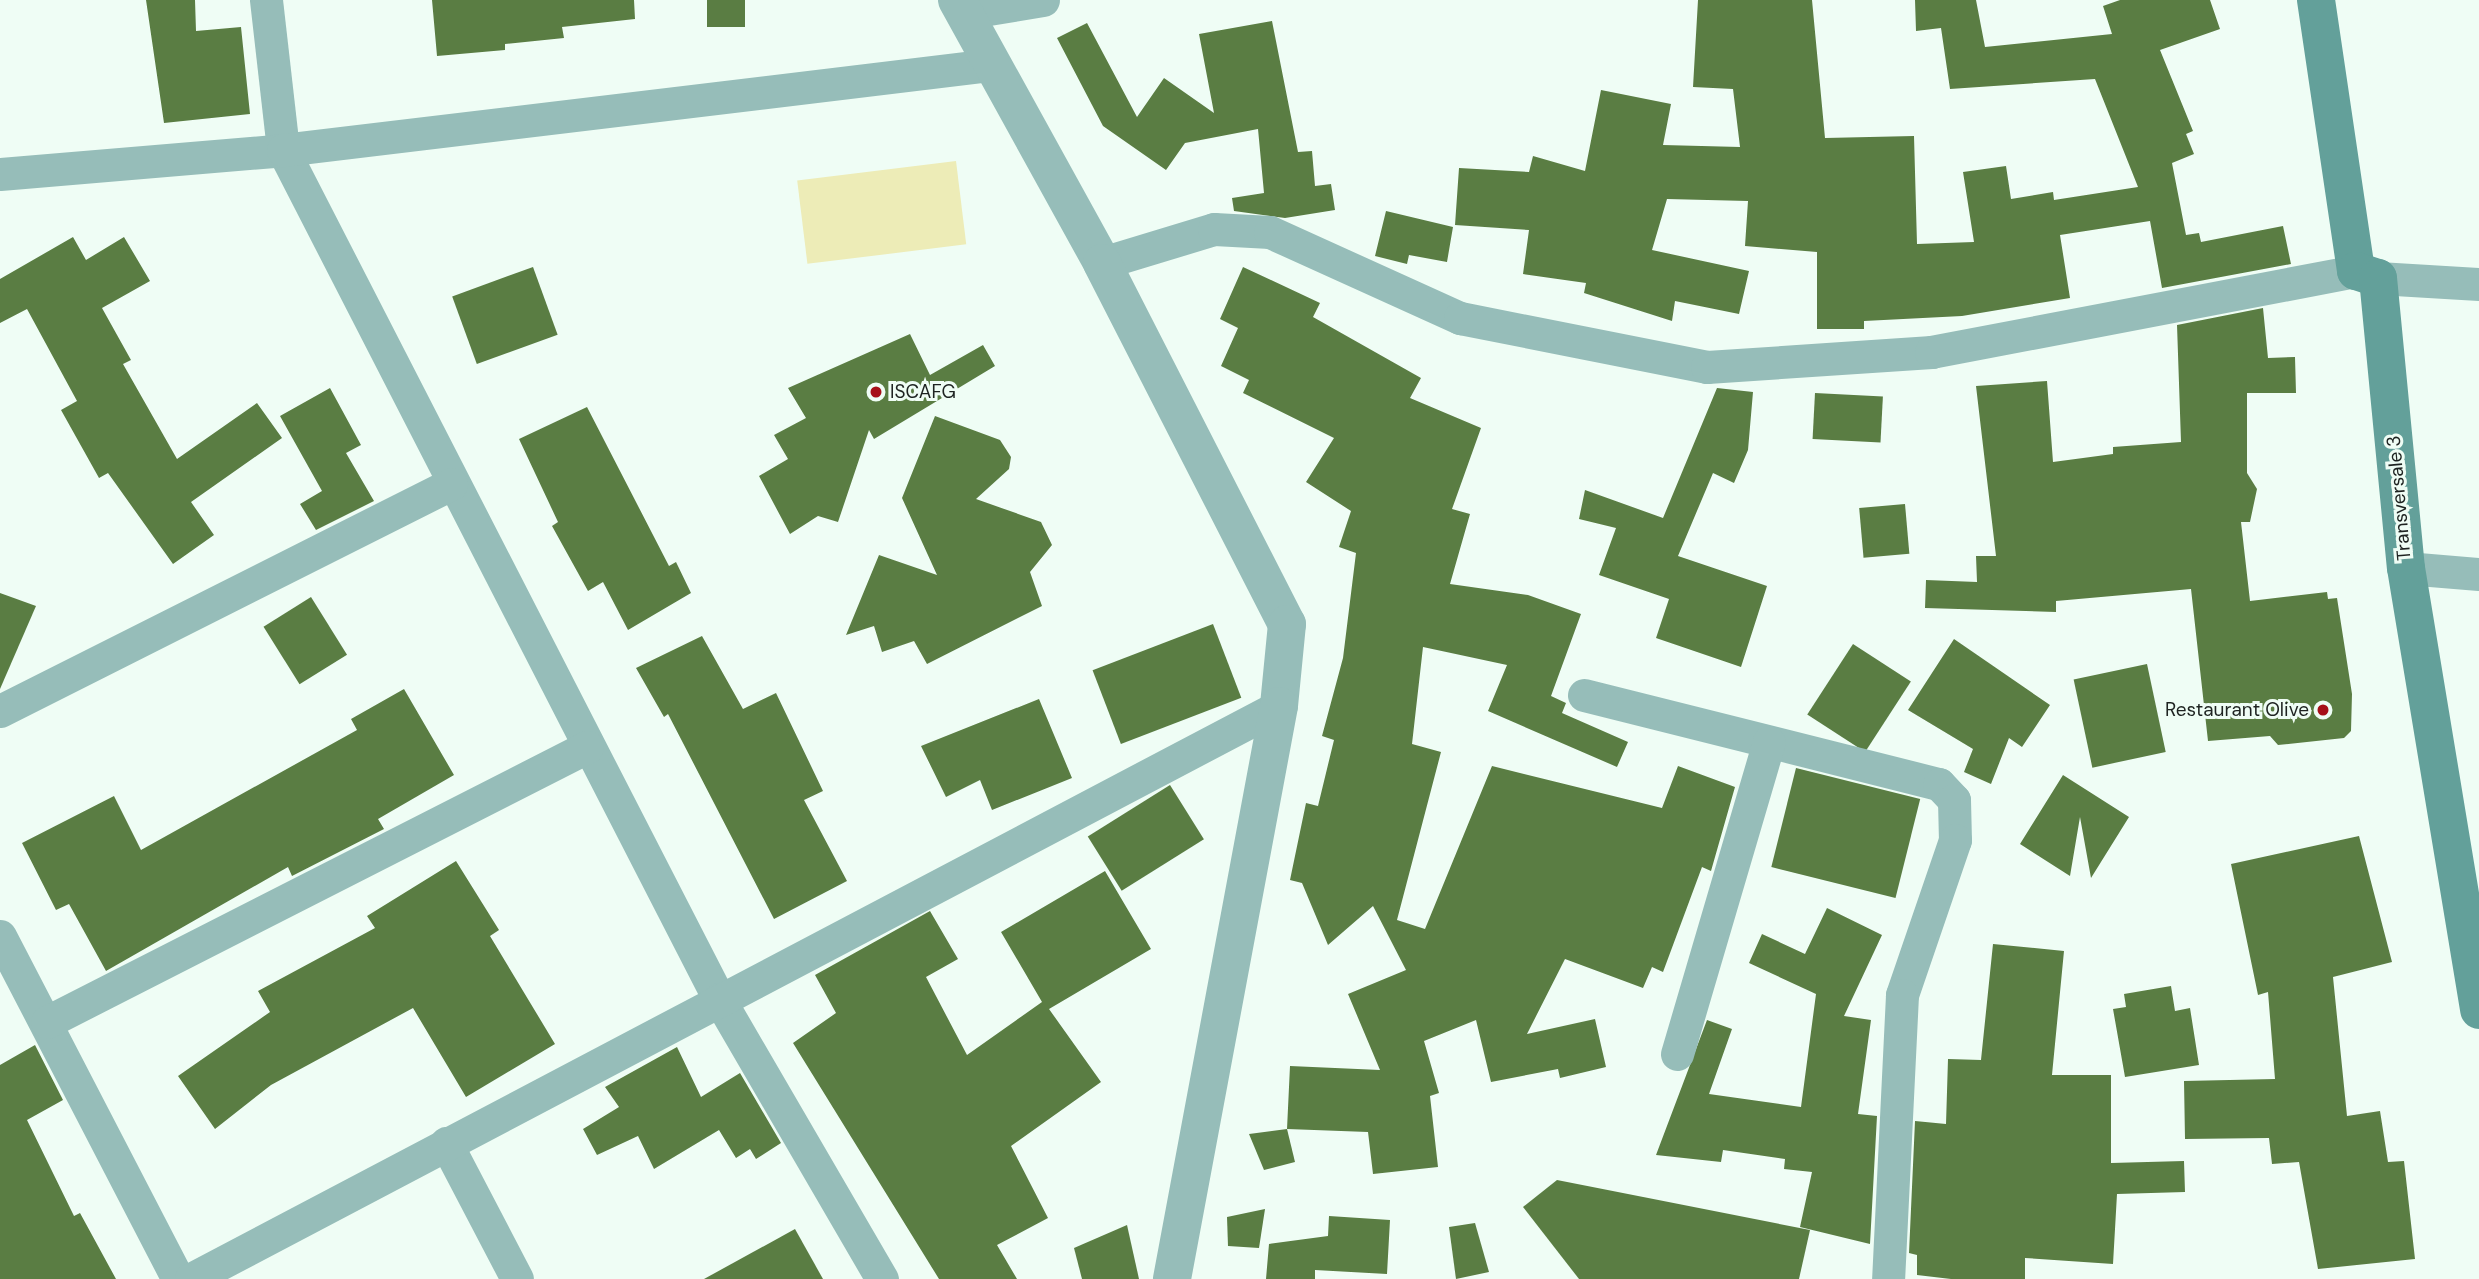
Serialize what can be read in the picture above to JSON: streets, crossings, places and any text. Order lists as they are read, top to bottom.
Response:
{
  "streets": {
    "main road": ["Transversale 3"]
  },
  "places": ["ISCAFG", "Restaurant Olive"]
}
